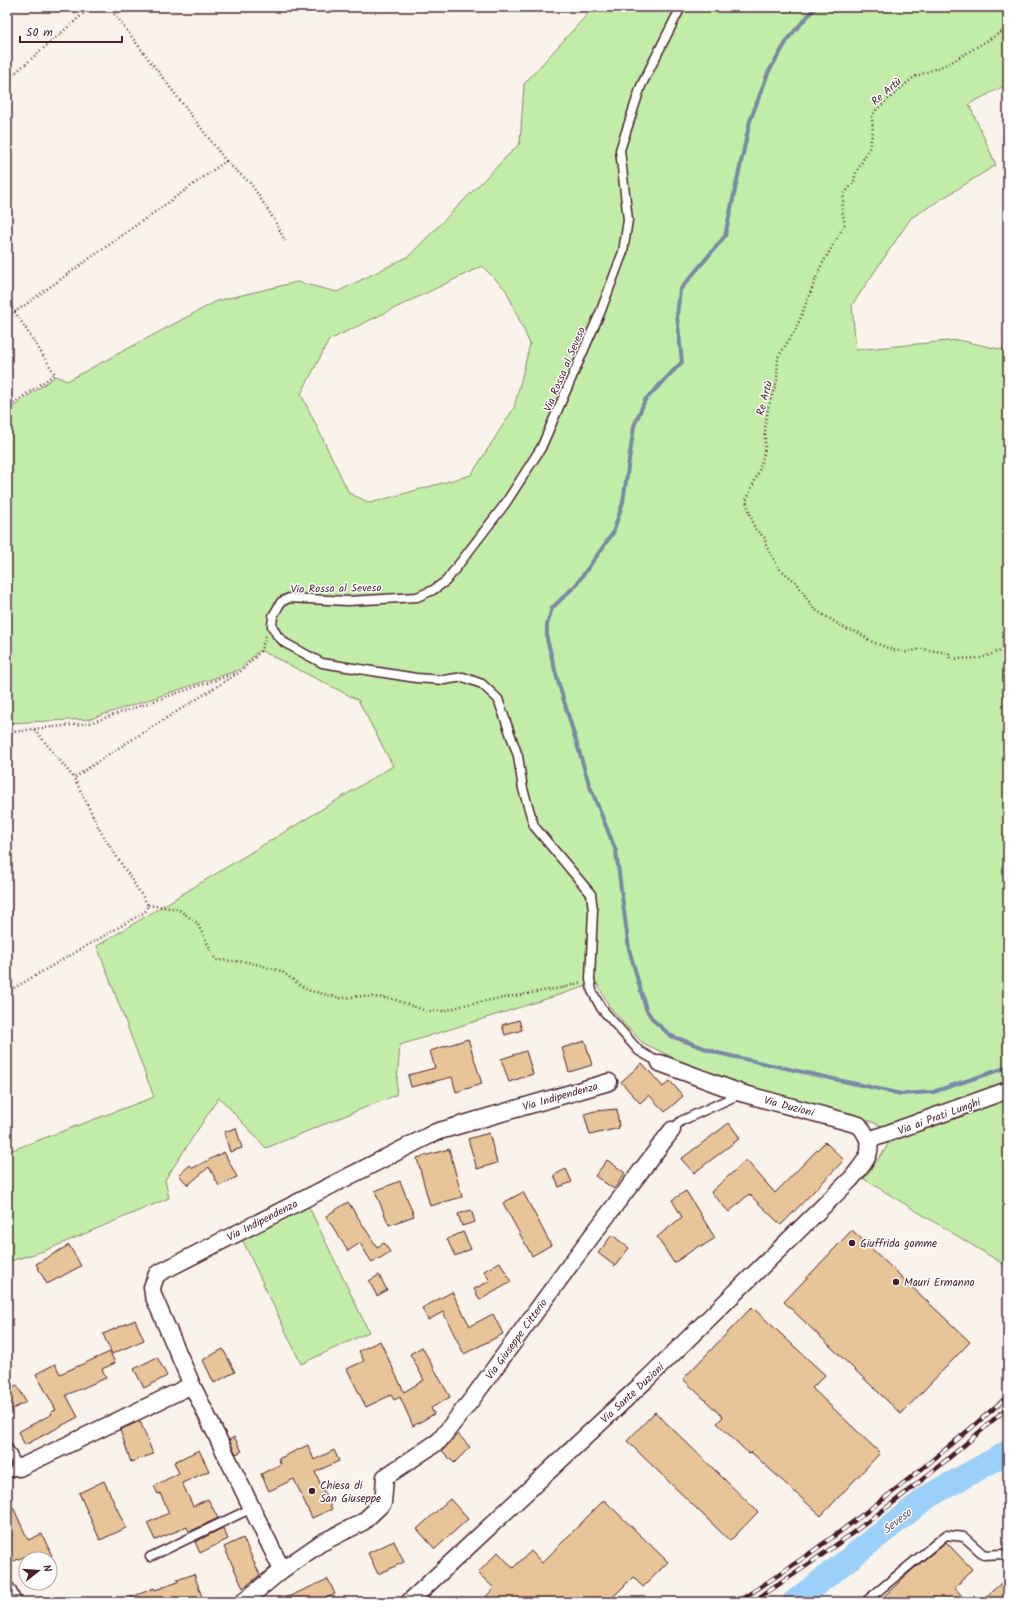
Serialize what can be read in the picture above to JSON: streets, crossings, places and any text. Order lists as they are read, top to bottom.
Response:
{
  "streets": {
    "street": [
      "Via Indipendenza",
      "Via Duzioni",
      "Via ai Prati Lunghi",
      "Via Giuseppe Citterio",
      "Via Sante Duzioni"
    ],
    "lane": ["Via Rossa al Seveso"],
    "path": ["Re Artù"]
  },
  "crossings": [
    ["Via Indipendenza", "Via Giuseppe Citterio"],
    ["Via Duzioni", "Via ai Prati Lunghi"],
    ["Via Duzioni", "Via Giuseppe Citterio"],
    ["Via Duzioni", "Via Sante Duzioni"],
    ["Via ai Prati Lunghi", "Via Sante Duzioni"]
  ],
  "water": ["Seveso"],
  "places": ["Giuffrida gomme", "Mauri Ermanno", "Chiesa di San Giuseppe"],
  "scale_bar": "50 m",
  "north": "right"
}
